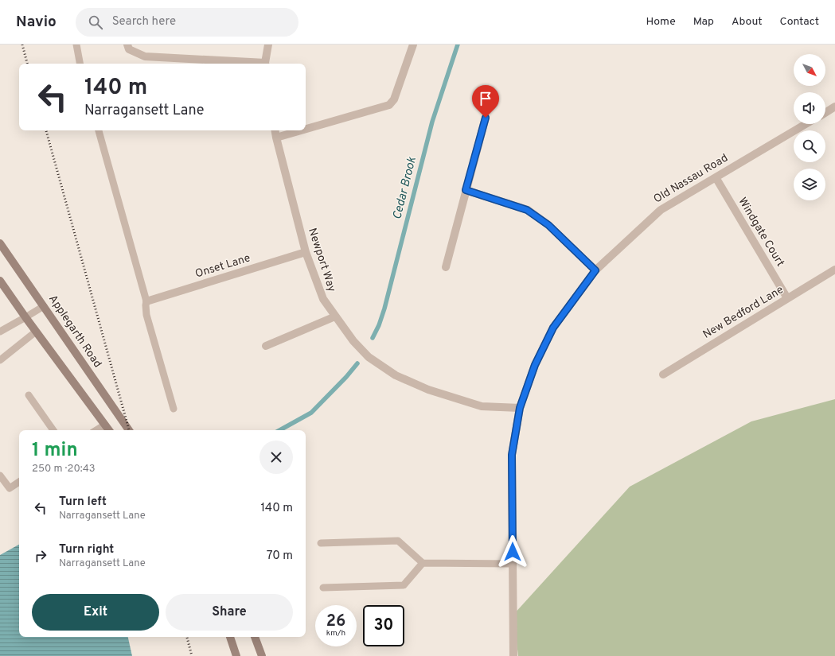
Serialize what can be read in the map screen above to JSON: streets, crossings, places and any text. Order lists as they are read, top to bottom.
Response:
{
  "streets": {
    "main road": ["Applegarth Road"],
    "street": [
      "Old Nassau Road",
      "Windgate Court",
      "Newport Way",
      "Onset Lane",
      "New Bedford Lane"
    ]
  },
  "crossings": [
    ["Old Nassau Road", "Windgate Court"],
    ["Old Nassau Road", "Newport Way"],
    ["Windgate Court", "New Bedford Lane"],
    ["Newport Way", "Onset Lane"]
  ],
  "water": ["Cedar Brook"],
  "north": "bottom right",
  "page": {
    "header": "Navio",
    "search": "Search here",
    "nav": [
      "Home",
      "Map",
      "About",
      "Contact"
    ],
    "turn": ["140 m", "Narragansett Lane"],
    "heading": ["1 min", "250 m · 20:43"],
    "list": [
      {
        "name": "Turn left",
        "note": "Narragansett Lane",
        "value": "140 m"
      },
      {
        "name": "Turn right",
        "note": "Narragansett Lane",
        "value": "70 m"
      }
    ],
    "buttons": ["Exit", "Share"],
    "speed": "26 km/h",
    "limit": "30"
  }
}
